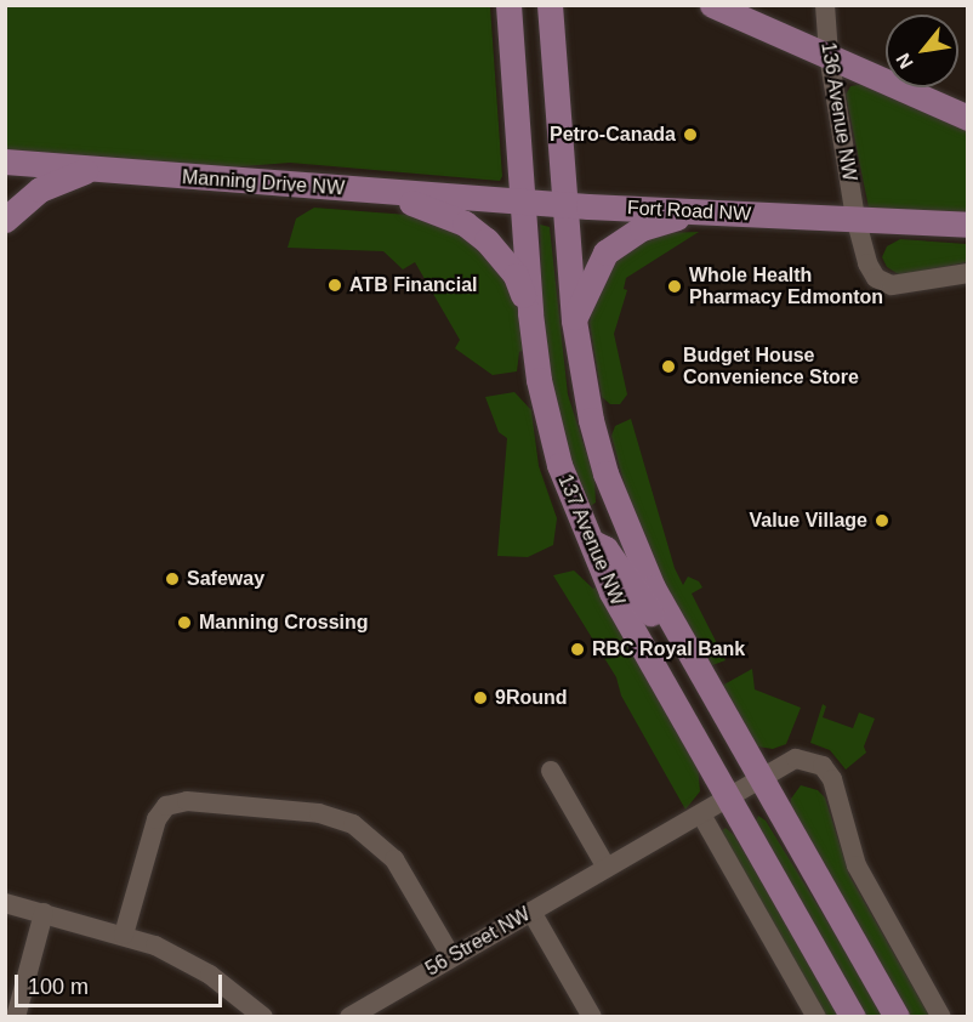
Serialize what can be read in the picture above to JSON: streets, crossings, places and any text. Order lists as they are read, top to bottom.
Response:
{
  "streets": {
    "main road": ["Manning Drive NW", "Fort Road NW", "137 Avenue NW"],
    "street": ["136 Avenue NW", "56 Street NW"]
  },
  "crossings": [
    ["136 Avenue NW", "Fort Road NW"],
    ["Manning Drive NW", "Fort Road NW"],
    ["Manning Drive NW", "137 Avenue NW"],
    ["Fort Road NW", "137 Avenue NW"],
    ["137 Avenue NW", "56 Street NW"]
  ],
  "places": [
    "Petro-Canada",
    "ATB Financial",
    "Whole Health Pharmacy Edmonton",
    "Budget House Convenience Store",
    "Value Village",
    "Safeway",
    "Manning Crossing",
    "RBC Royal Bank",
    "9Round"
  ],
  "scale_bar": "100 m",
  "north": "bottom left"
}
